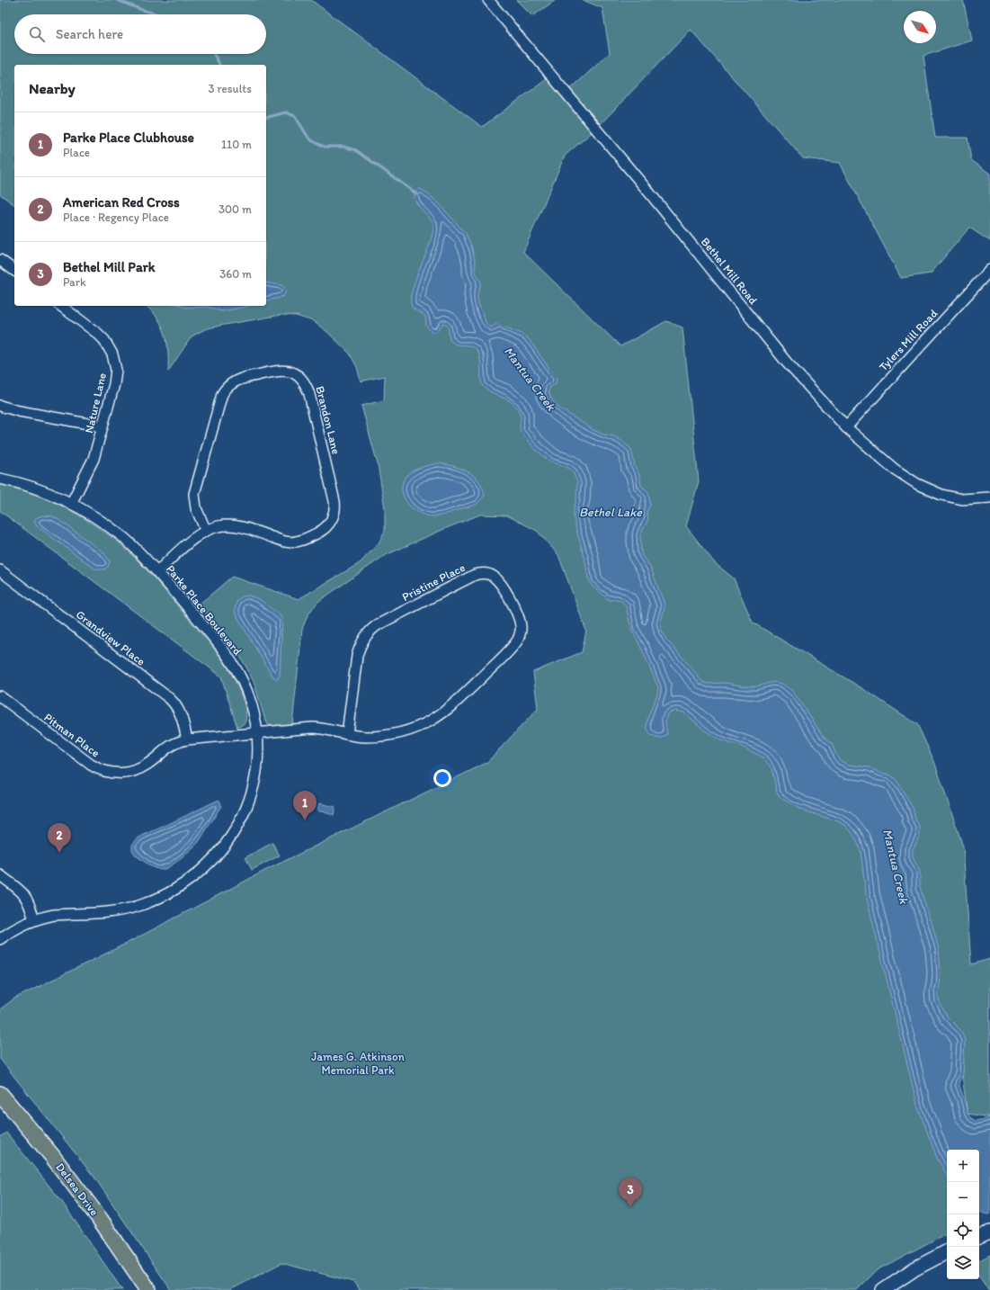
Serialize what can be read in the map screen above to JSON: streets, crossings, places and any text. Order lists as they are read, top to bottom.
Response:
{
  "streets": {
    "main road": ["Delsea Drive"],
    "street": [
      "Bethel Mill Road",
      "Tylers Mill Road",
      "Nature Lane",
      "Brandon Lane",
      "Pristine Place",
      "Parke Place Boulevard",
      "Grandview Place",
      "Pitman Place"
    ]
  },
  "crossings": [
    ["Bethel Mill Road", "Tylers Mill Road"],
    ["Nature Lane", "Parke Place Boulevard"],
    ["Brandon Lane", "Parke Place Boulevard"],
    ["Pristine Place", "Parke Place Boulevard"],
    ["Pristine Place", "Pitman Place"],
    ["Parke Place Boulevard", "Pitman Place"],
    ["Grandview Place", "Pitman Place"]
  ],
  "water": ["Mantua Creek", "Bethel Lake"],
  "parks": ["James G. Atkinson Memorial Park"],
  "north": "bottom right",
  "page": {
    "search": "Search here",
    "heading": ["Nearby", "3 results"],
    "list": [
      {
        "mark": "1",
        "name": "Parke Place Clubhouse",
        "note": "Place",
        "value": "110 m"
      },
      {
        "mark": "2",
        "name": "American Red Cross",
        "note": "Place · Regency Place",
        "value": "300 m"
      },
      {
        "mark": "3",
        "name": "Bethel Mill Park",
        "note": "Park",
        "value": "360 m"
      }
    ],
    "pins": ["1", "2", "3"],
    "map_buttons": ["+", "−"]
  }
}
